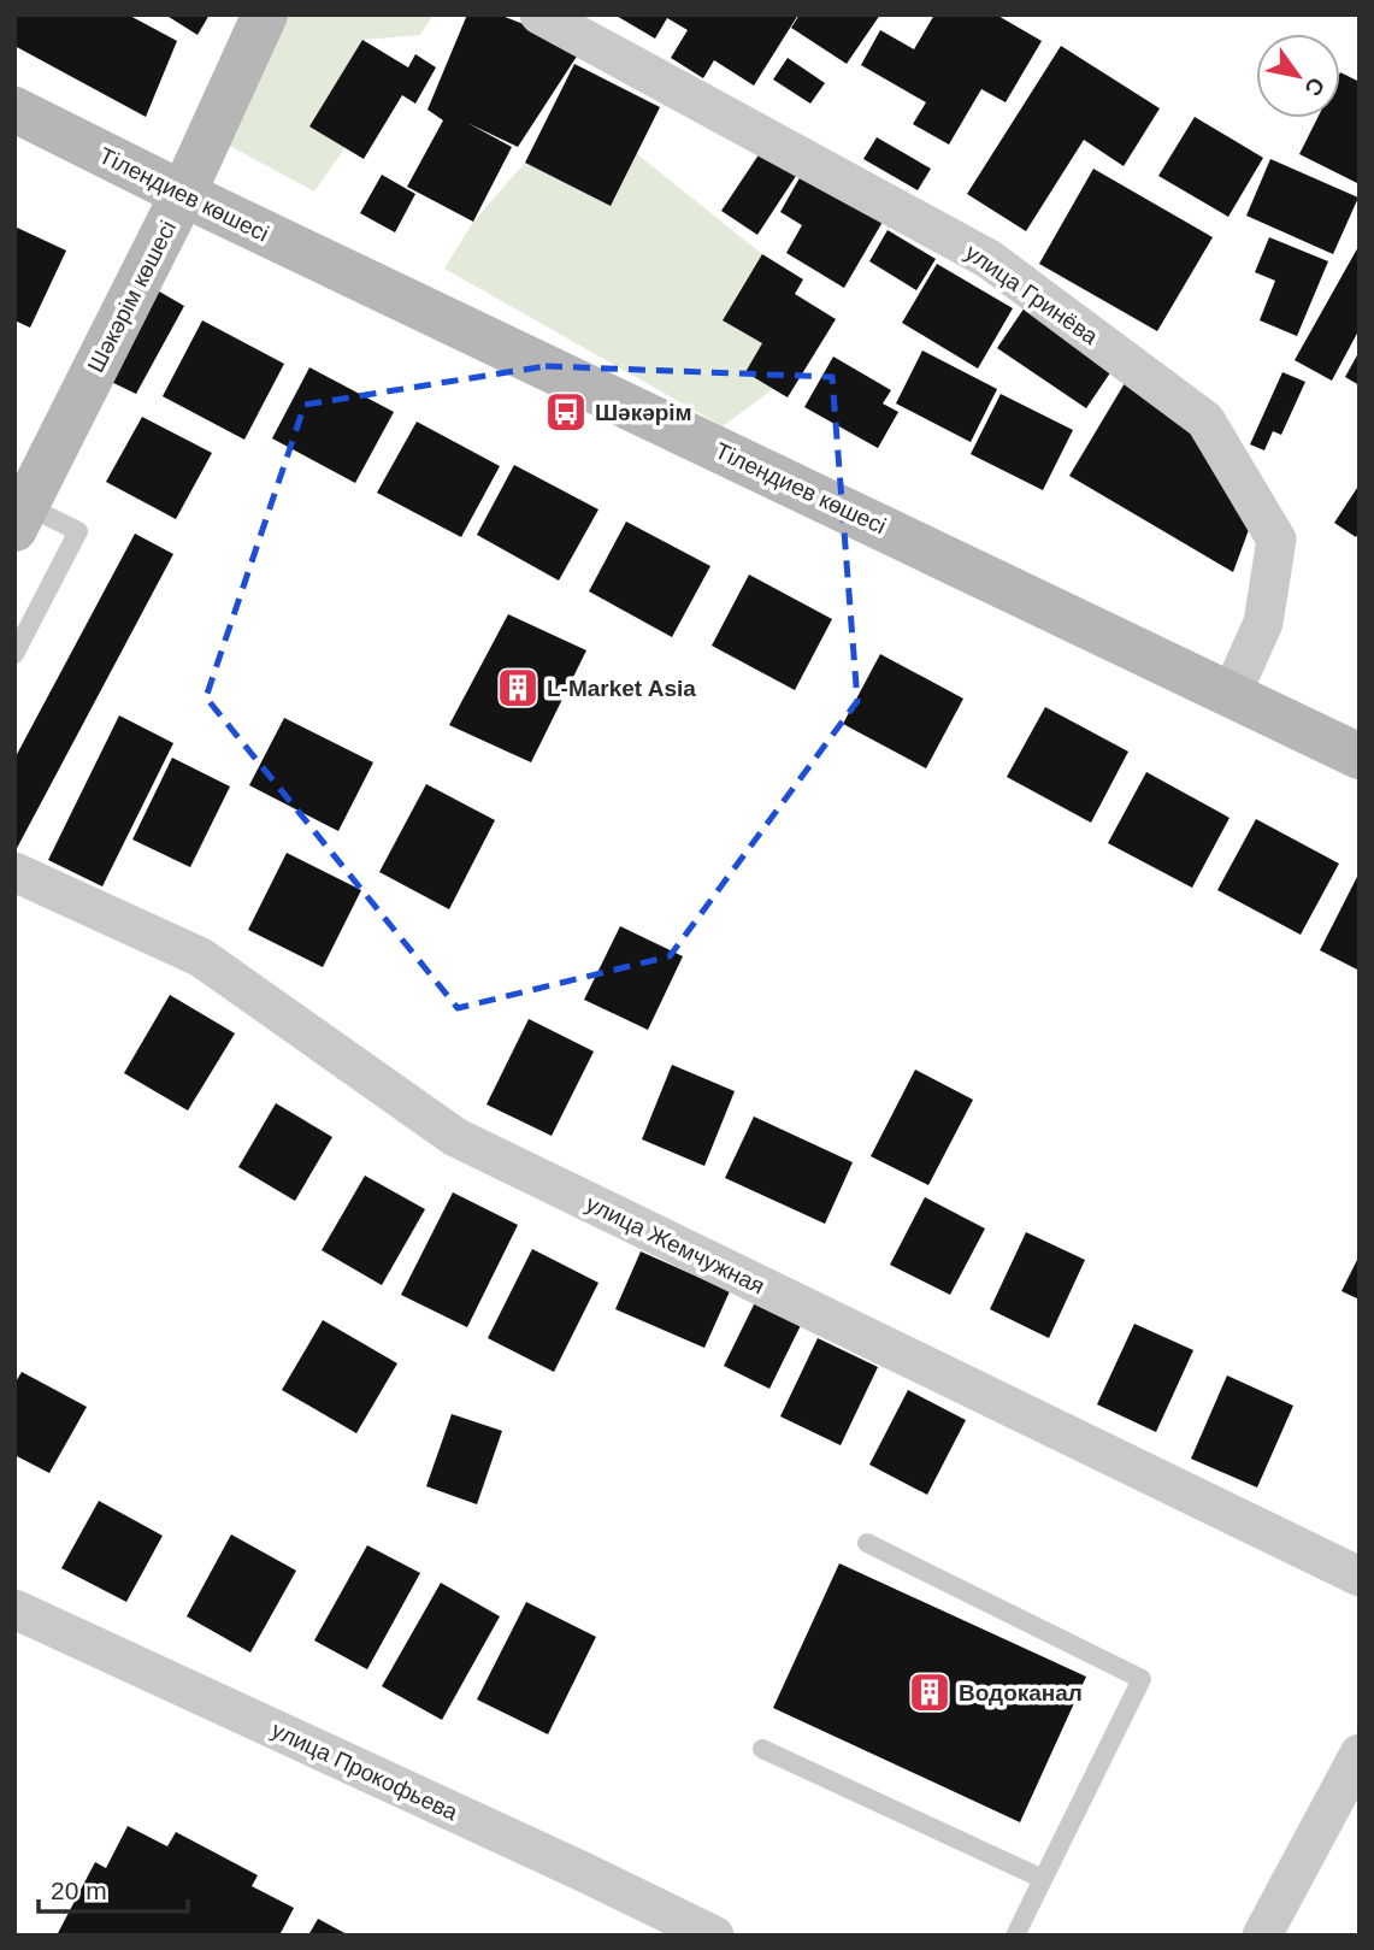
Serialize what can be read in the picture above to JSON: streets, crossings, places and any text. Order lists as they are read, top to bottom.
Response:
{
  "streets": {
    "street": [
      "Тілендиев көшесі",
      "улица Гринёва",
      "Шәкәрім көшесі",
      "улица Жемчужная",
      "улица Прокофьева"
    ]
  },
  "crossings": [
    ["Тілендиев көшесі", "улица Гринёва"],
    ["Тілендиев көшесі", "Шәкәрім көшесі"]
  ],
  "places": {
    "bus stop": ["Шәкәрім"],
    "building": ["L-Market Asia", "Водоканал"]
  },
  "scale_bar": "20 m",
  "north": "bottom right"
}
